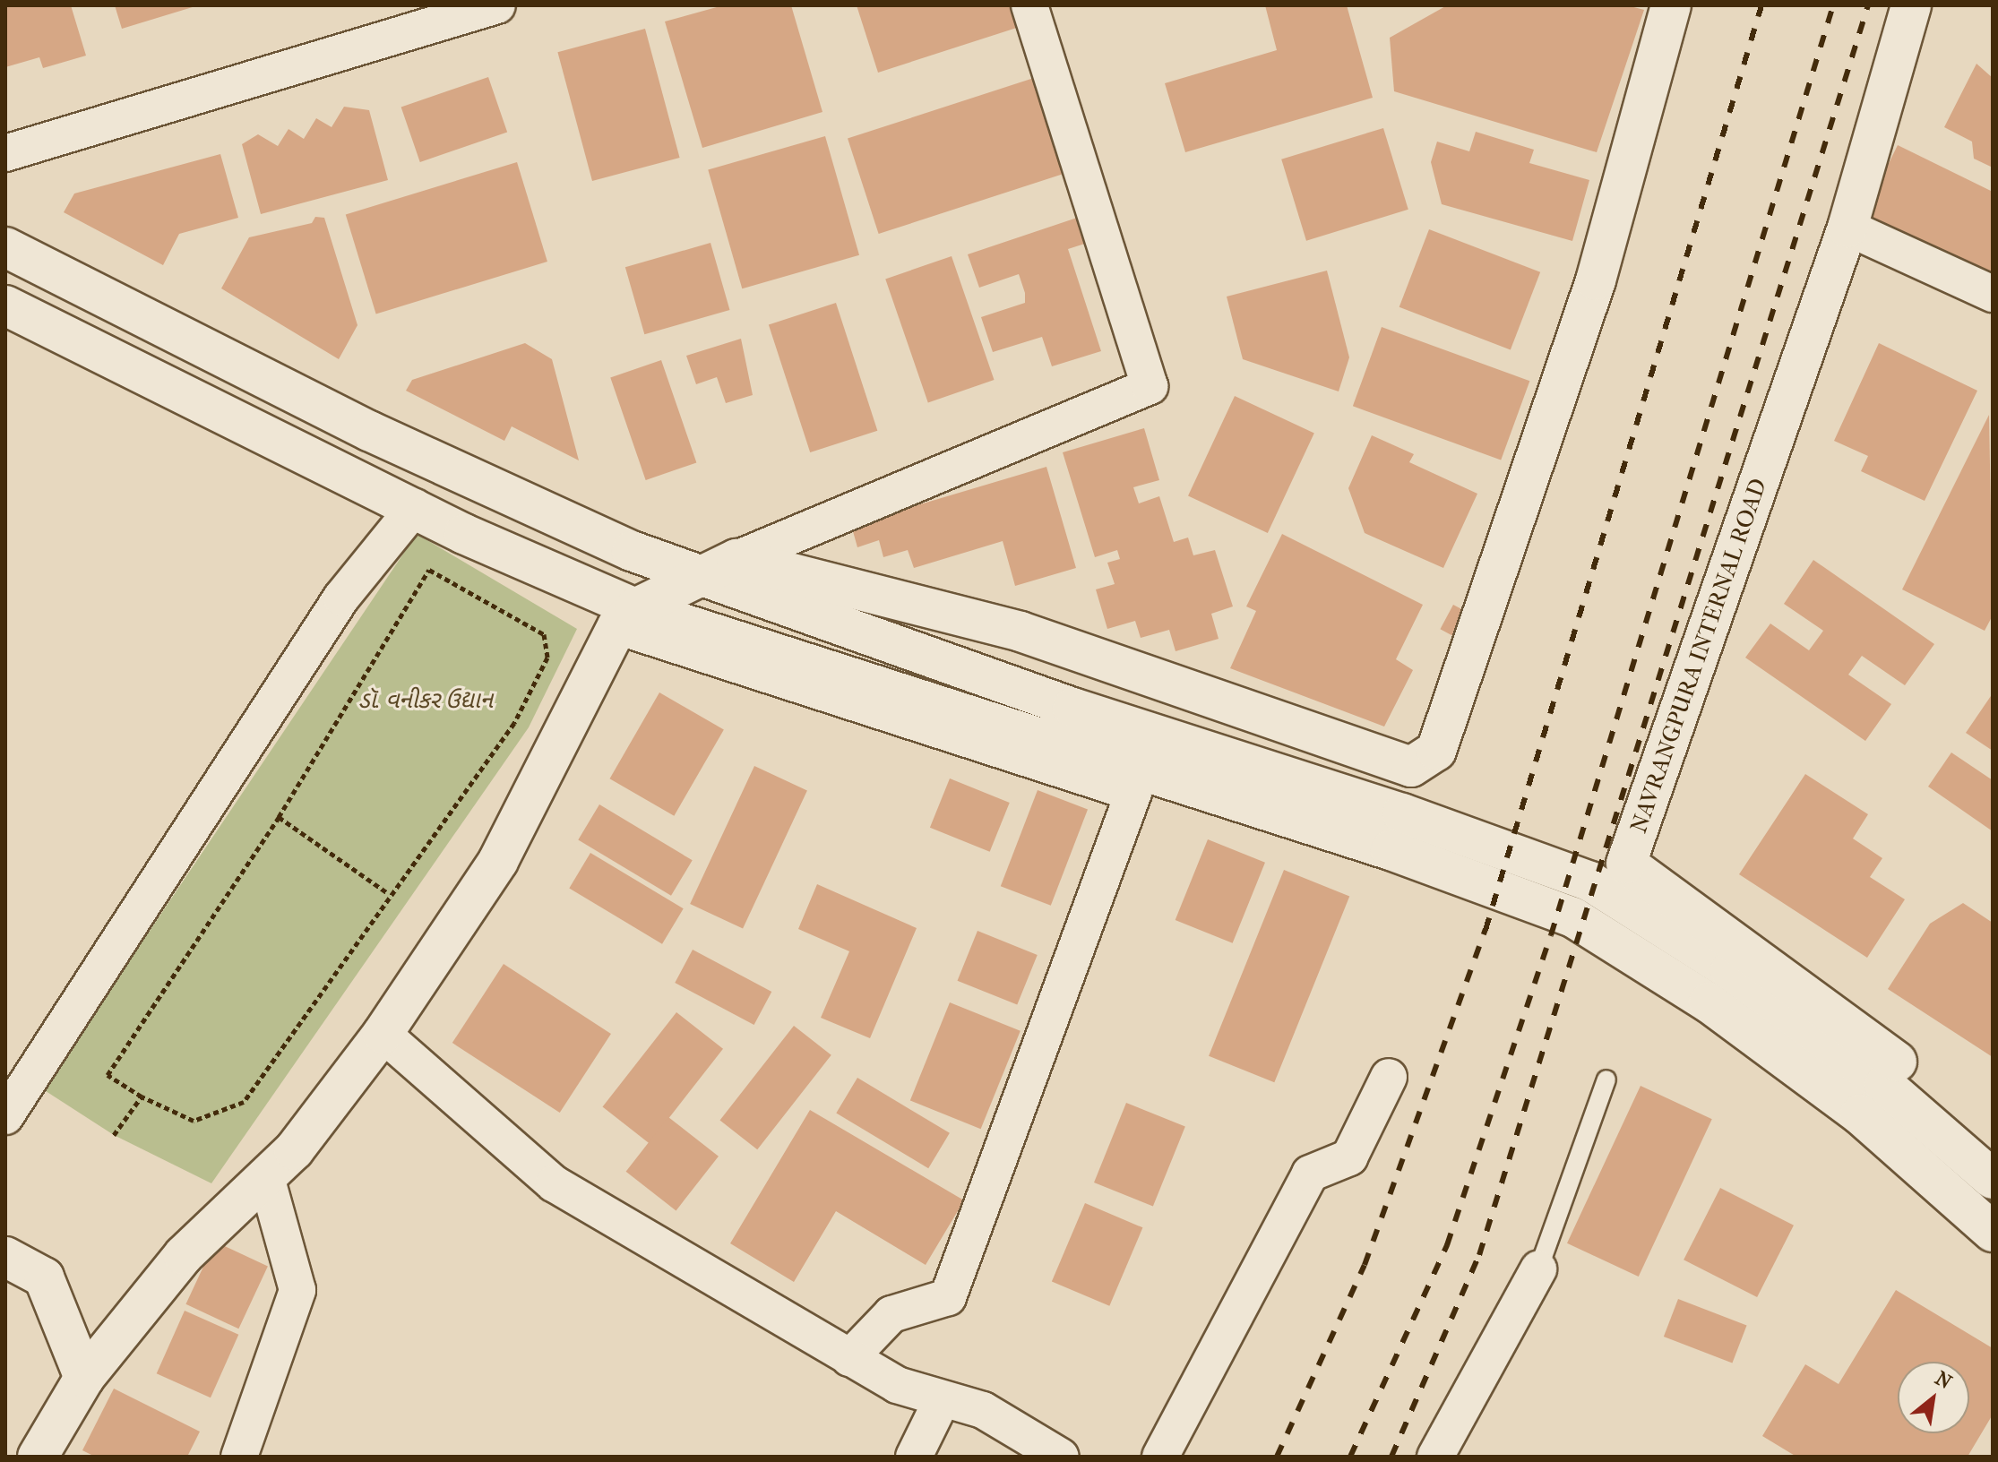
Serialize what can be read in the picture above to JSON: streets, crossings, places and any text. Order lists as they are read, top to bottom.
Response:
{
  "streets": {
    "street": ["NAVRANGPURA INTERNAL ROAD"]
  },
  "parks": ["ડૉ. વનીકર ઉદ્યાન"],
  "north": "top right"
}
